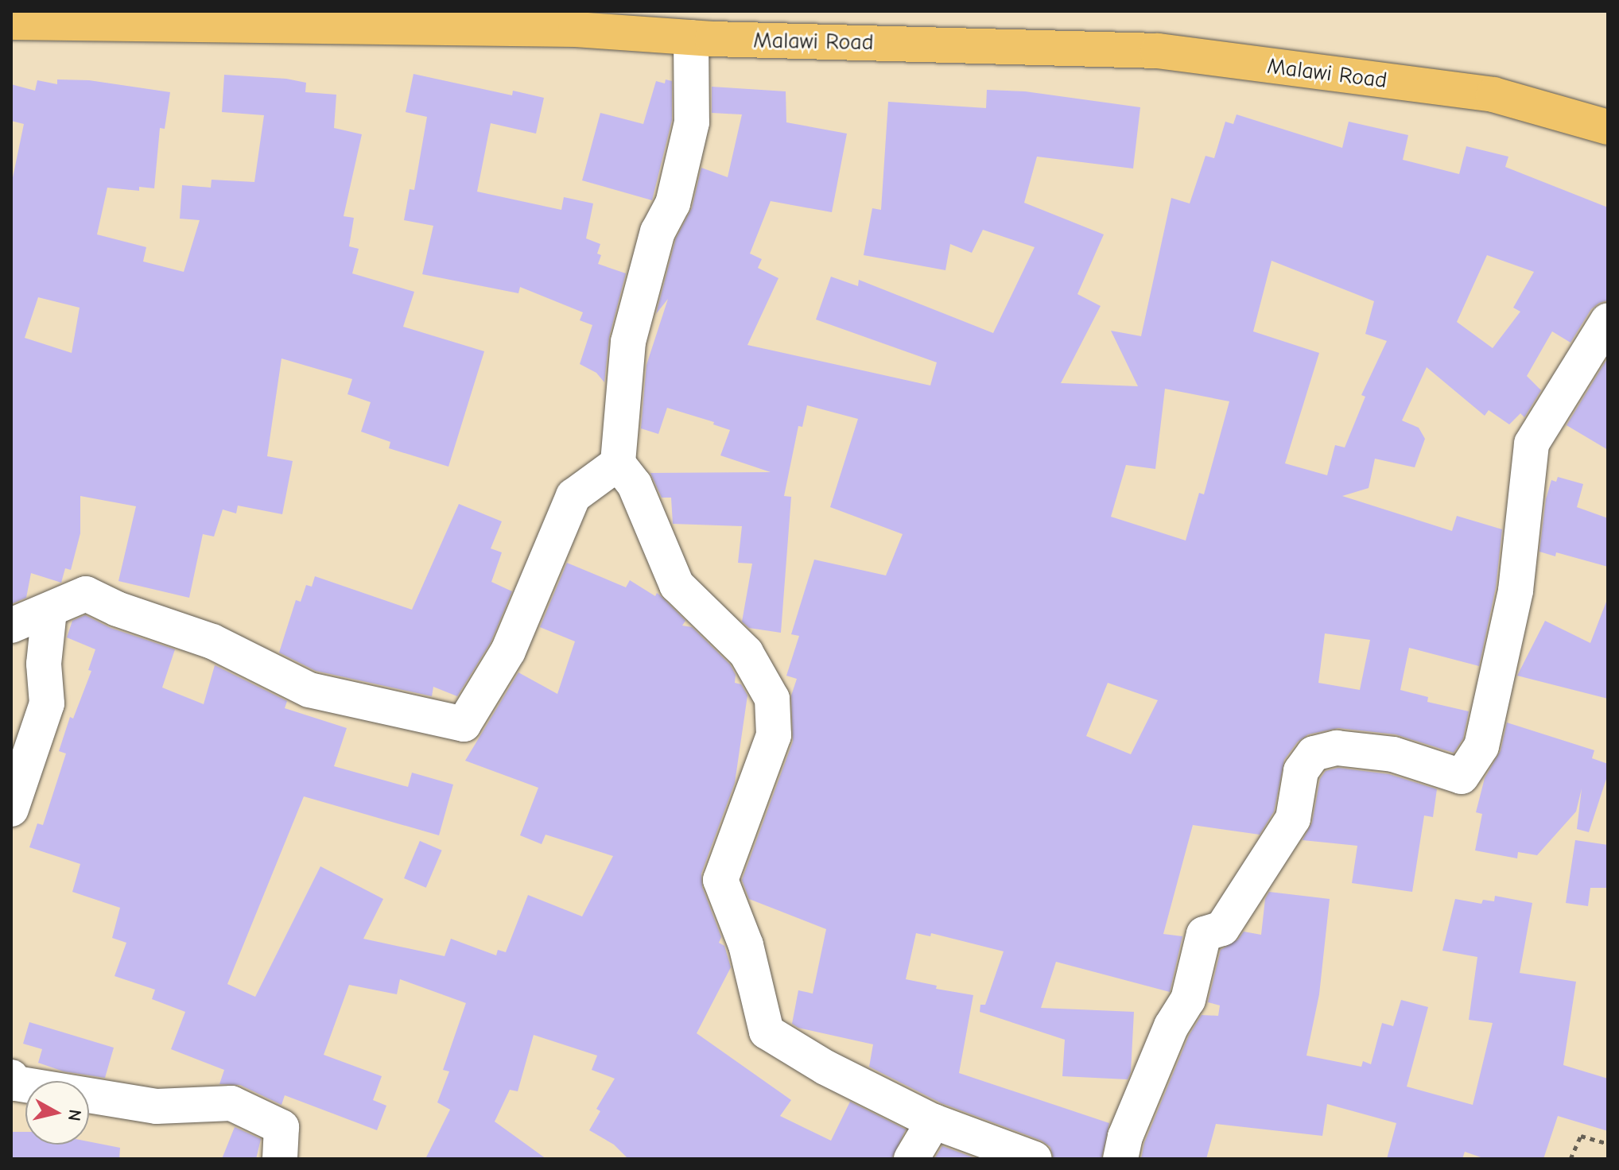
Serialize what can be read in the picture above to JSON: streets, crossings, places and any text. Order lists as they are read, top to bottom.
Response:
{
  "streets": {
    "main road": ["Malawi Road"]
  },
  "north": "right"
}
